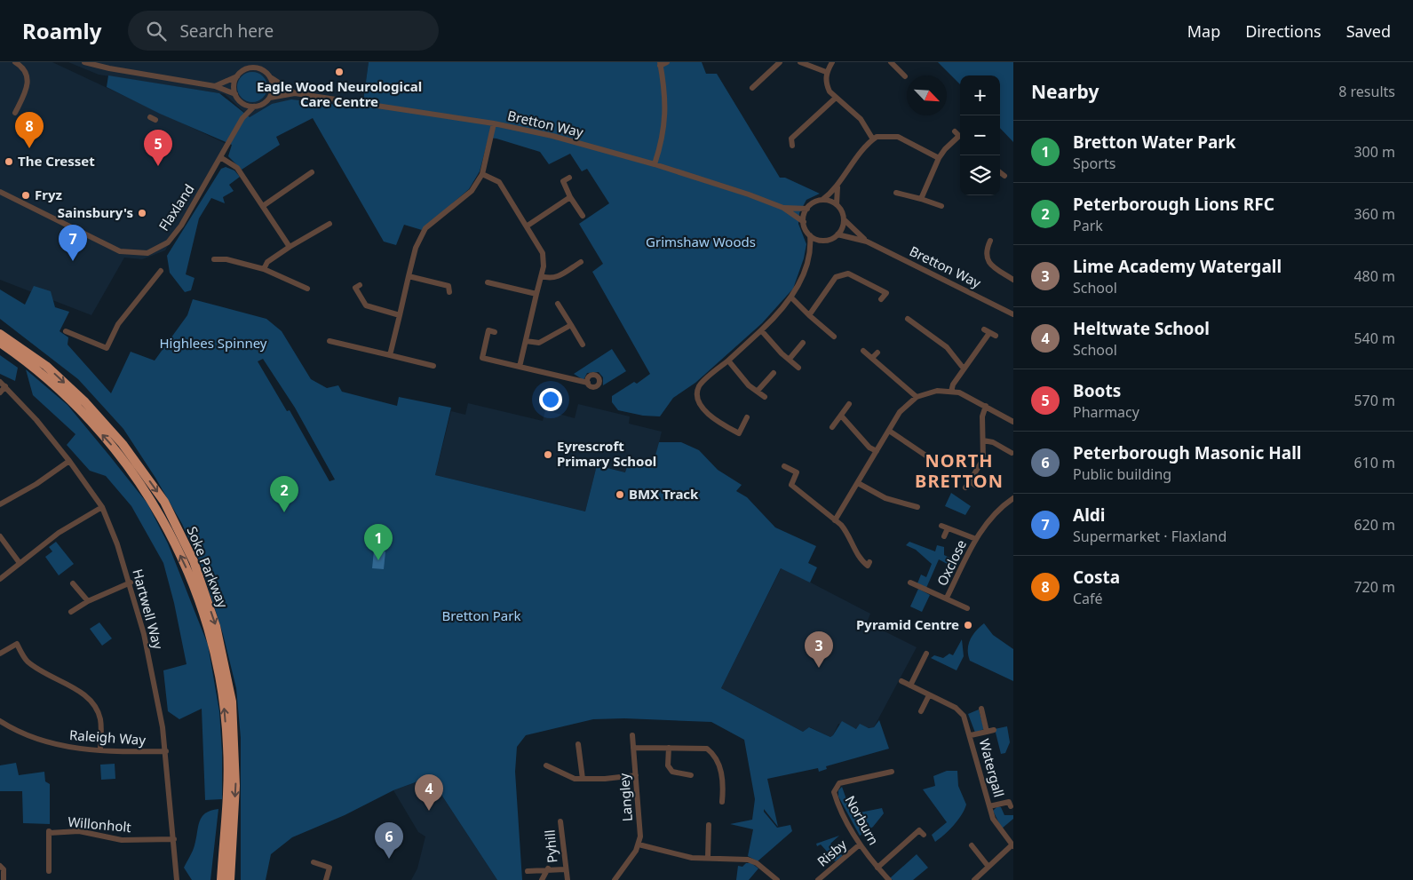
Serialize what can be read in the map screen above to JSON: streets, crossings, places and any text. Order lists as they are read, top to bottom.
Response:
{
  "streets": {
    "highway": ["Soke Parkway"],
    "street": [
      "Bretton Way",
      "Flaxland",
      "Oxclose",
      "Hartwell Way",
      "Raleigh Way",
      "Watergall",
      "Langley",
      "Norburn",
      "Willonholt",
      "Pyhill",
      "Risby"
    ]
  },
  "crossings": [
    ["Bretton Way", "Flaxland"],
    ["Hartwell Way", "Raleigh Way"],
    ["Hartwell Way", "Willonholt"],
    ["Norburn", "Risby"]
  ],
  "districts": ["NORTH BRETTON"],
  "parks": ["Grimshaw Woods", "Highlees Spinney", "Bretton Park"],
  "places": [
    "Eagle Wood Neurological Care Centre",
    "The Cresset",
    "Fryz",
    "Sainsbury's",
    "Eyrescroft Primary School",
    "BMX Track",
    "Pyramid Centre"
  ],
  "north": "bottom right",
  "page": {
    "header": "Roamly",
    "search": "Search here",
    "nav": ["Map", "Directions", "Saved"],
    "heading": ["Nearby", "8 results"],
    "map_buttons": ["+", "−"],
    "pins": [
      "8",
      "5",
      "7",
      "2",
      "1",
      "3",
      "4",
      "6"
    ],
    "list": [
      {
        "mark": "1",
        "name": "Bretton Water Park",
        "note": "Sports",
        "value": "300 m"
      },
      {
        "mark": "2",
        "name": "Peterborough Lions RFC",
        "note": "Park",
        "value": "360 m"
      },
      {
        "mark": "3",
        "name": "Lime Academy Watergall",
        "note": "School",
        "value": "480 m"
      },
      {
        "mark": "4",
        "name": "Heltwate School",
        "note": "School",
        "value": "540 m"
      },
      {
        "mark": "5",
        "name": "Boots",
        "note": "Pharmacy",
        "value": "570 m"
      },
      {
        "mark": "6",
        "name": "Peterborough Masonic Hall",
        "note": "Public building",
        "value": "610 m"
      },
      {
        "mark": "7",
        "name": "Aldi",
        "note": "Supermarket · Flaxland",
        "value": "620 m"
      },
      {
        "mark": "8",
        "name": "Costa",
        "note": "Café",
        "value": "720 m"
      }
    ]
  }
}
